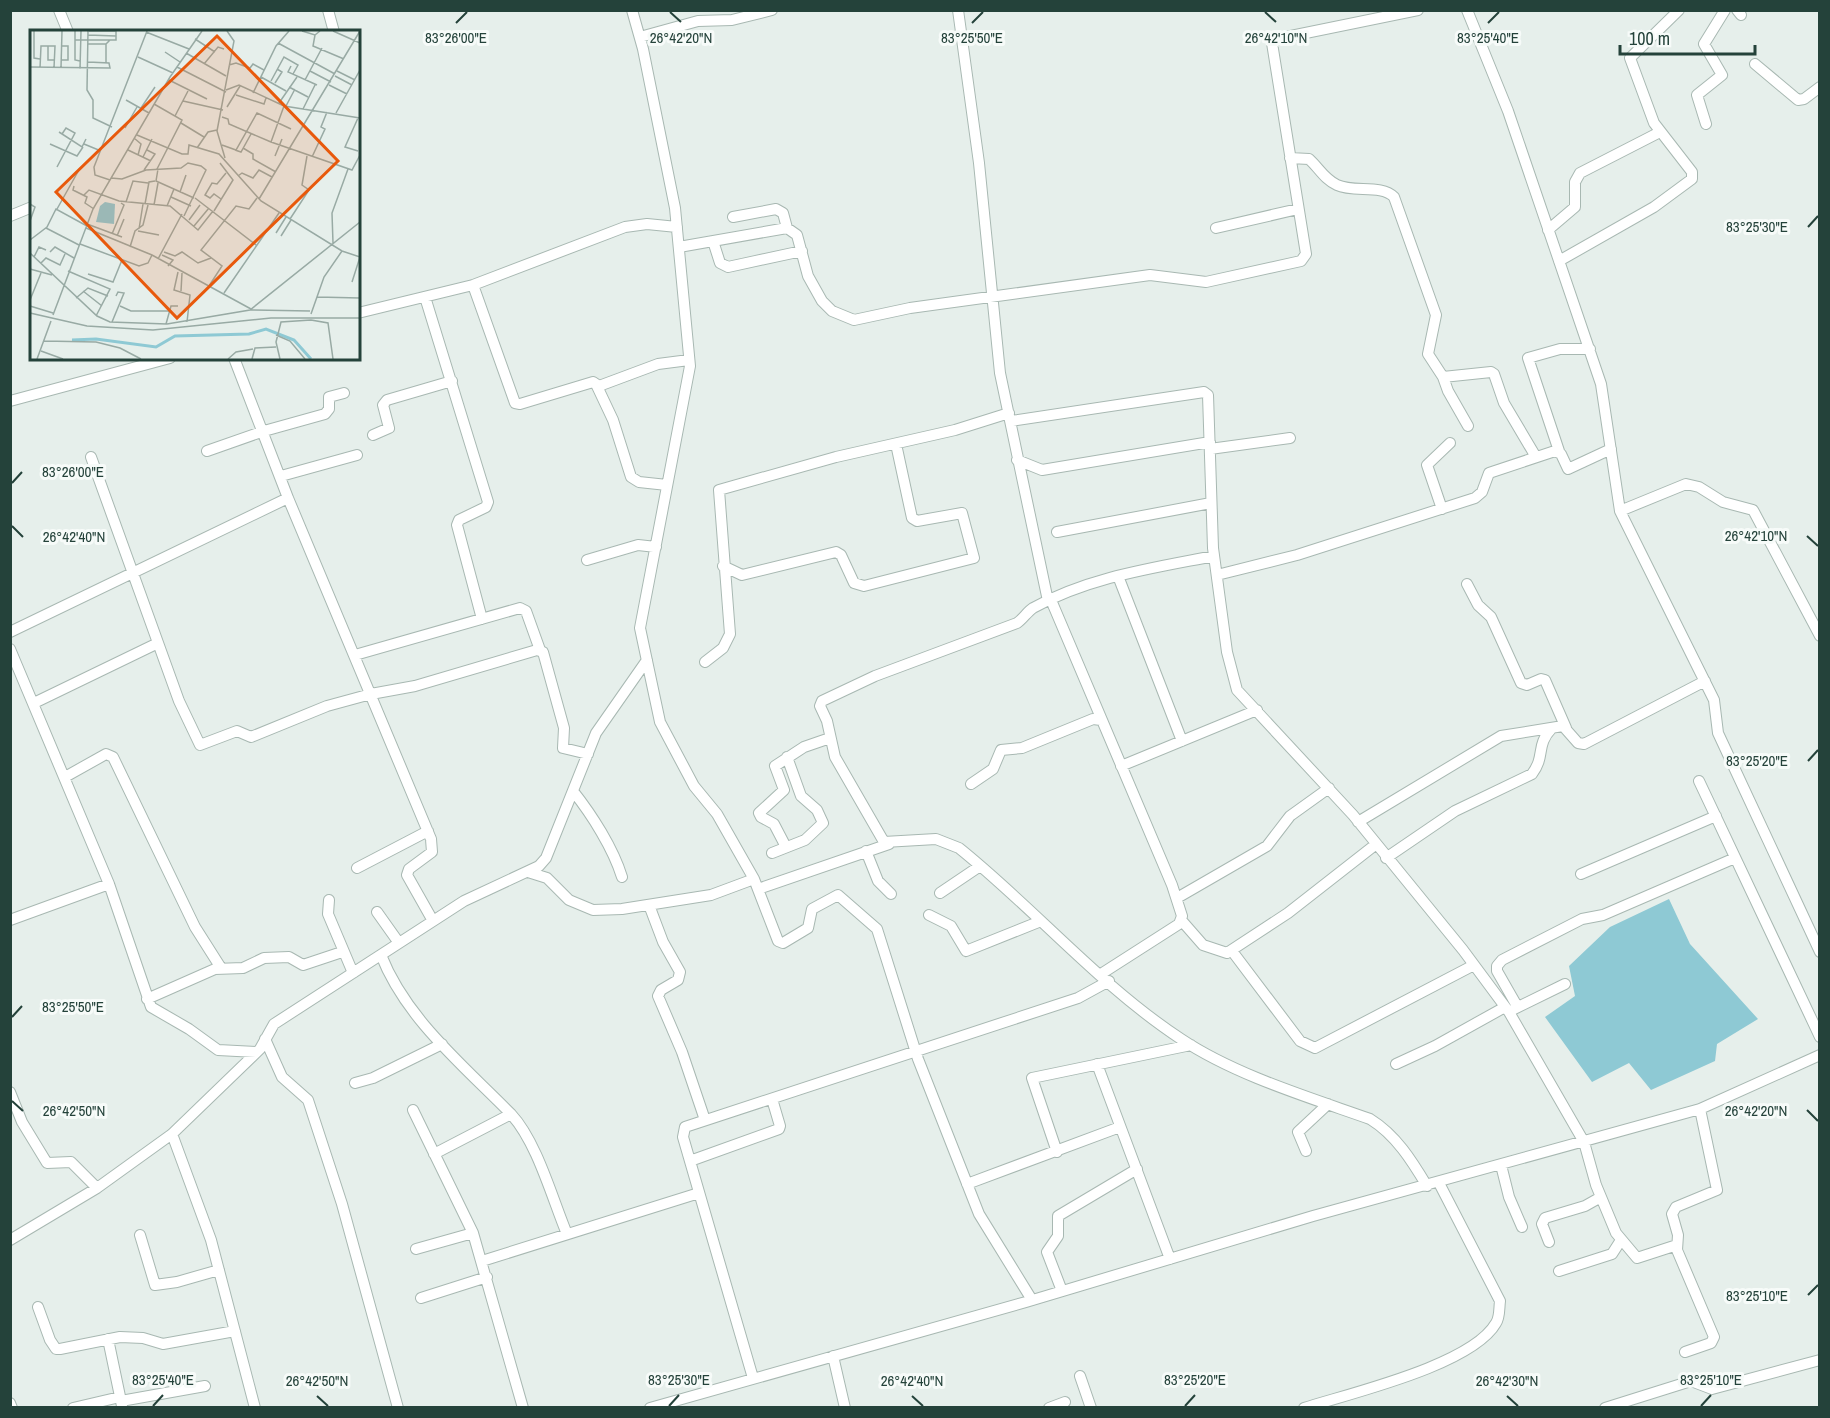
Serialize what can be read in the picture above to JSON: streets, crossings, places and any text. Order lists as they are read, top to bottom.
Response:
{
  "scale_bar": "100 m",
  "coordinates": [
    "26°42'20\"N",
    "26°42'10\"N",
    "83°26'00\"E",
    "83°25'50\"E",
    "83°25'40\"E",
    "83°25'30\"E",
    "26°42'40\"N",
    "83°25'20\"E",
    "26°42'50\"N",
    "83°25'10\"E",
    "26°42'30\"N"
  ]
}
